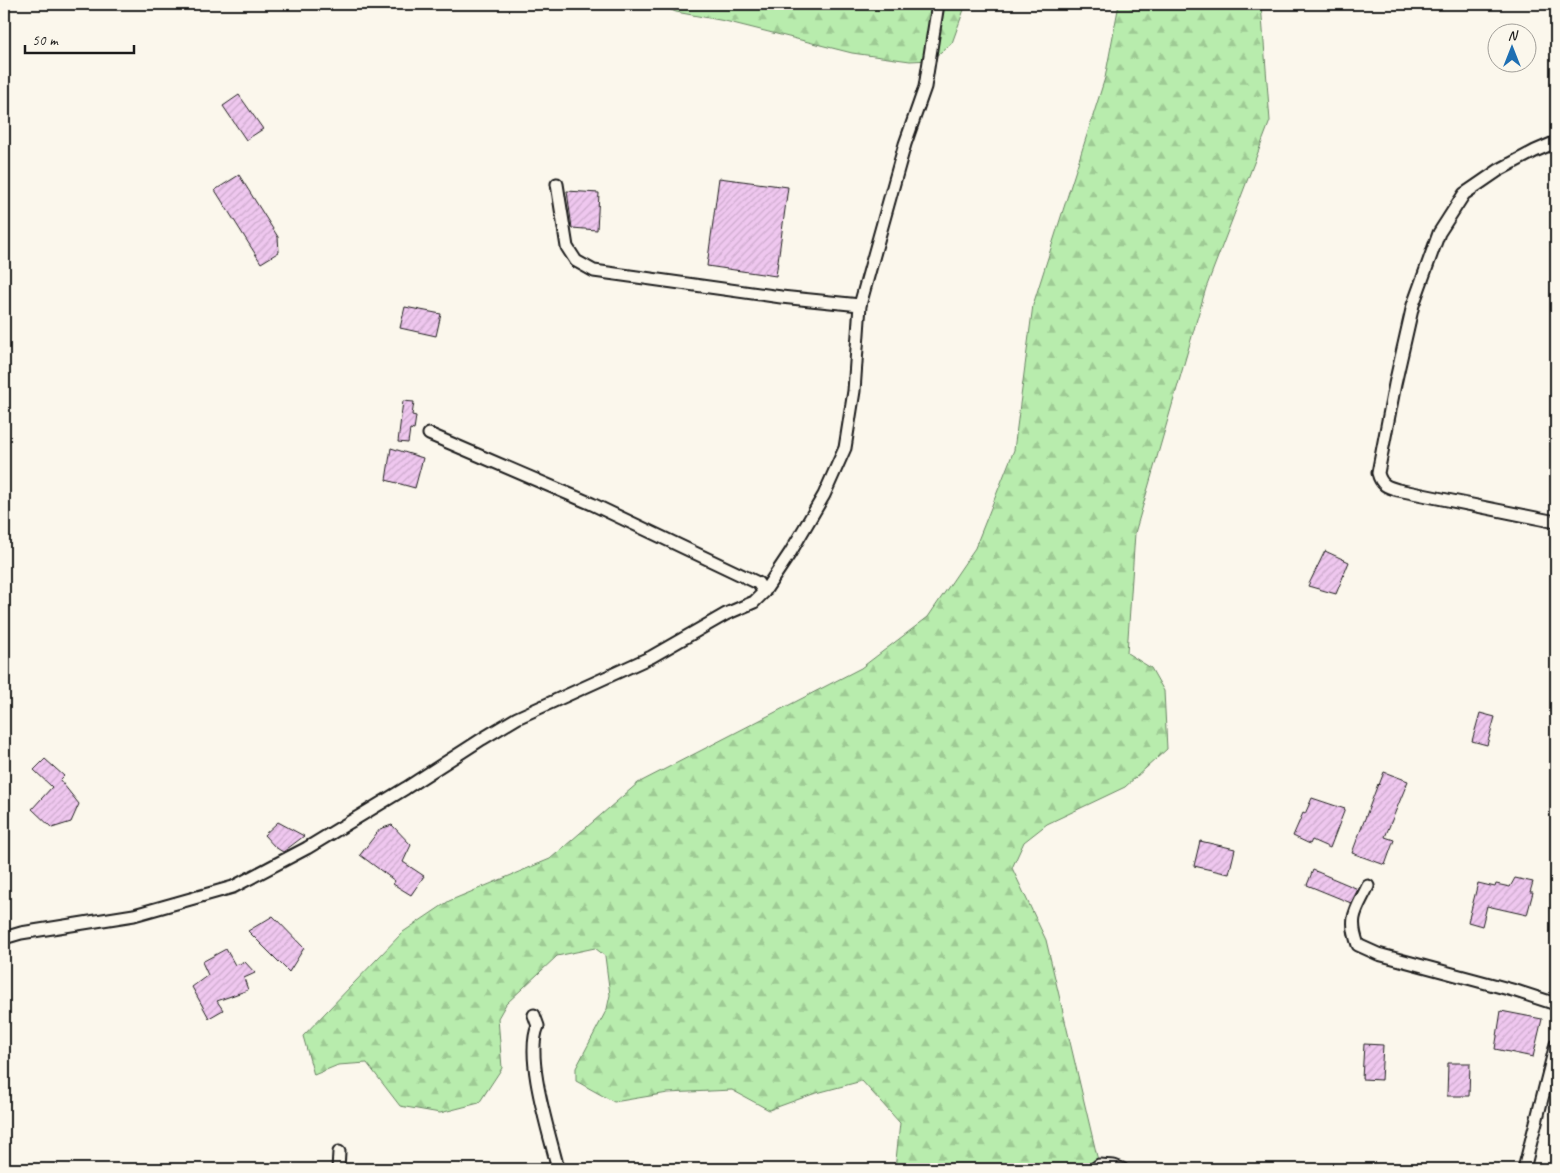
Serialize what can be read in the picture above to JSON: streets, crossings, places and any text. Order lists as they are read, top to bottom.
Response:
{
  "scale_bar": "50 m",
  "north": "top"
}
